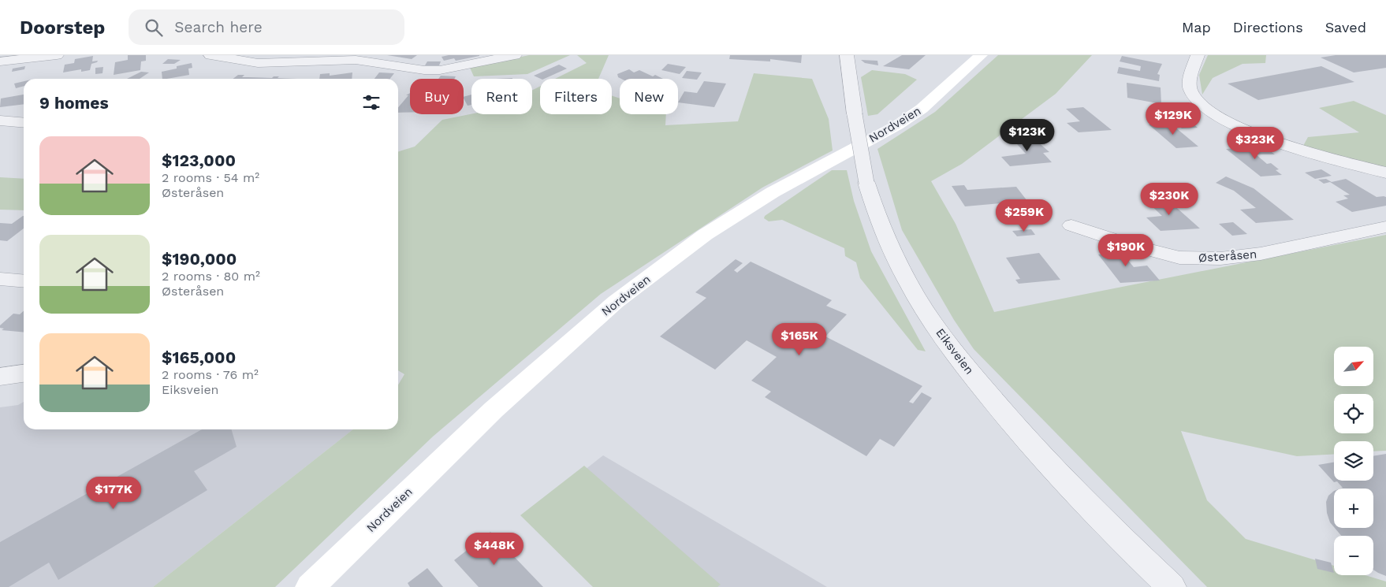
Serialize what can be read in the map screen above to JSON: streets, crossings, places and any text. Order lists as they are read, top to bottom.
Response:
{
  "streets": {
    "main road": ["Nordveien"],
    "street": ["Østeråsen", "Eiksveien"]
  },
  "north": "top right",
  "page": {
    "header": "Doorstep",
    "search": "Search here",
    "nav": ["Map", "Directions", "Saved"],
    "chip": [
      "Buy",
      "Rent",
      "Filters",
      "New"
    ],
    "heading": "9 homes",
    "price": [
      "$129K",
      "$123K",
      "$323K",
      "$230K",
      "$259K",
      "$190K",
      "$165K",
      "$177K",
      "$448K"
    ],
    "list": [
      {
        "name": "$123,000",
        "note": "2 rooms · 54 m² · Østeråsen"
      },
      {
        "name": "$190,000",
        "note": "2 rooms · 80 m² · Østeråsen"
      },
      {
        "name": "$165,000",
        "note": "2 rooms · 76 m² · Eiksveien"
      }
    ],
    "map_buttons": ["+", "−"]
  }
}
